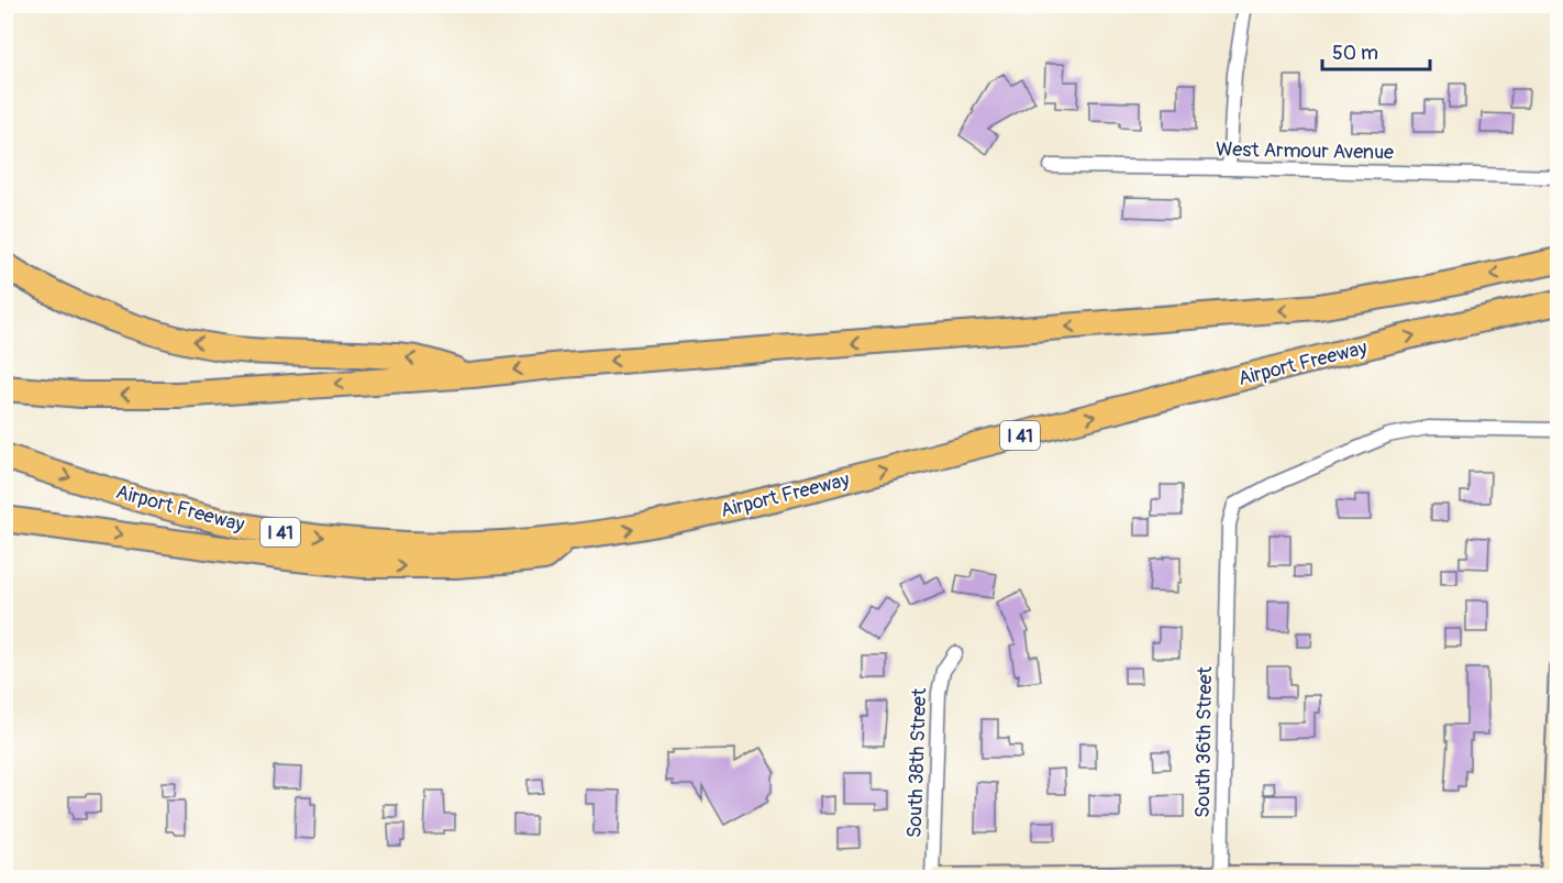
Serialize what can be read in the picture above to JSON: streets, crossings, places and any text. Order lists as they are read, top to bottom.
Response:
{
  "streets": {
    "highway": ["Airport Freeway", "I 41"],
    "street": ["West Armour Avenue", "South 36th Street", "South 38th Street"]
  },
  "scale_bar": "50 m"
}
